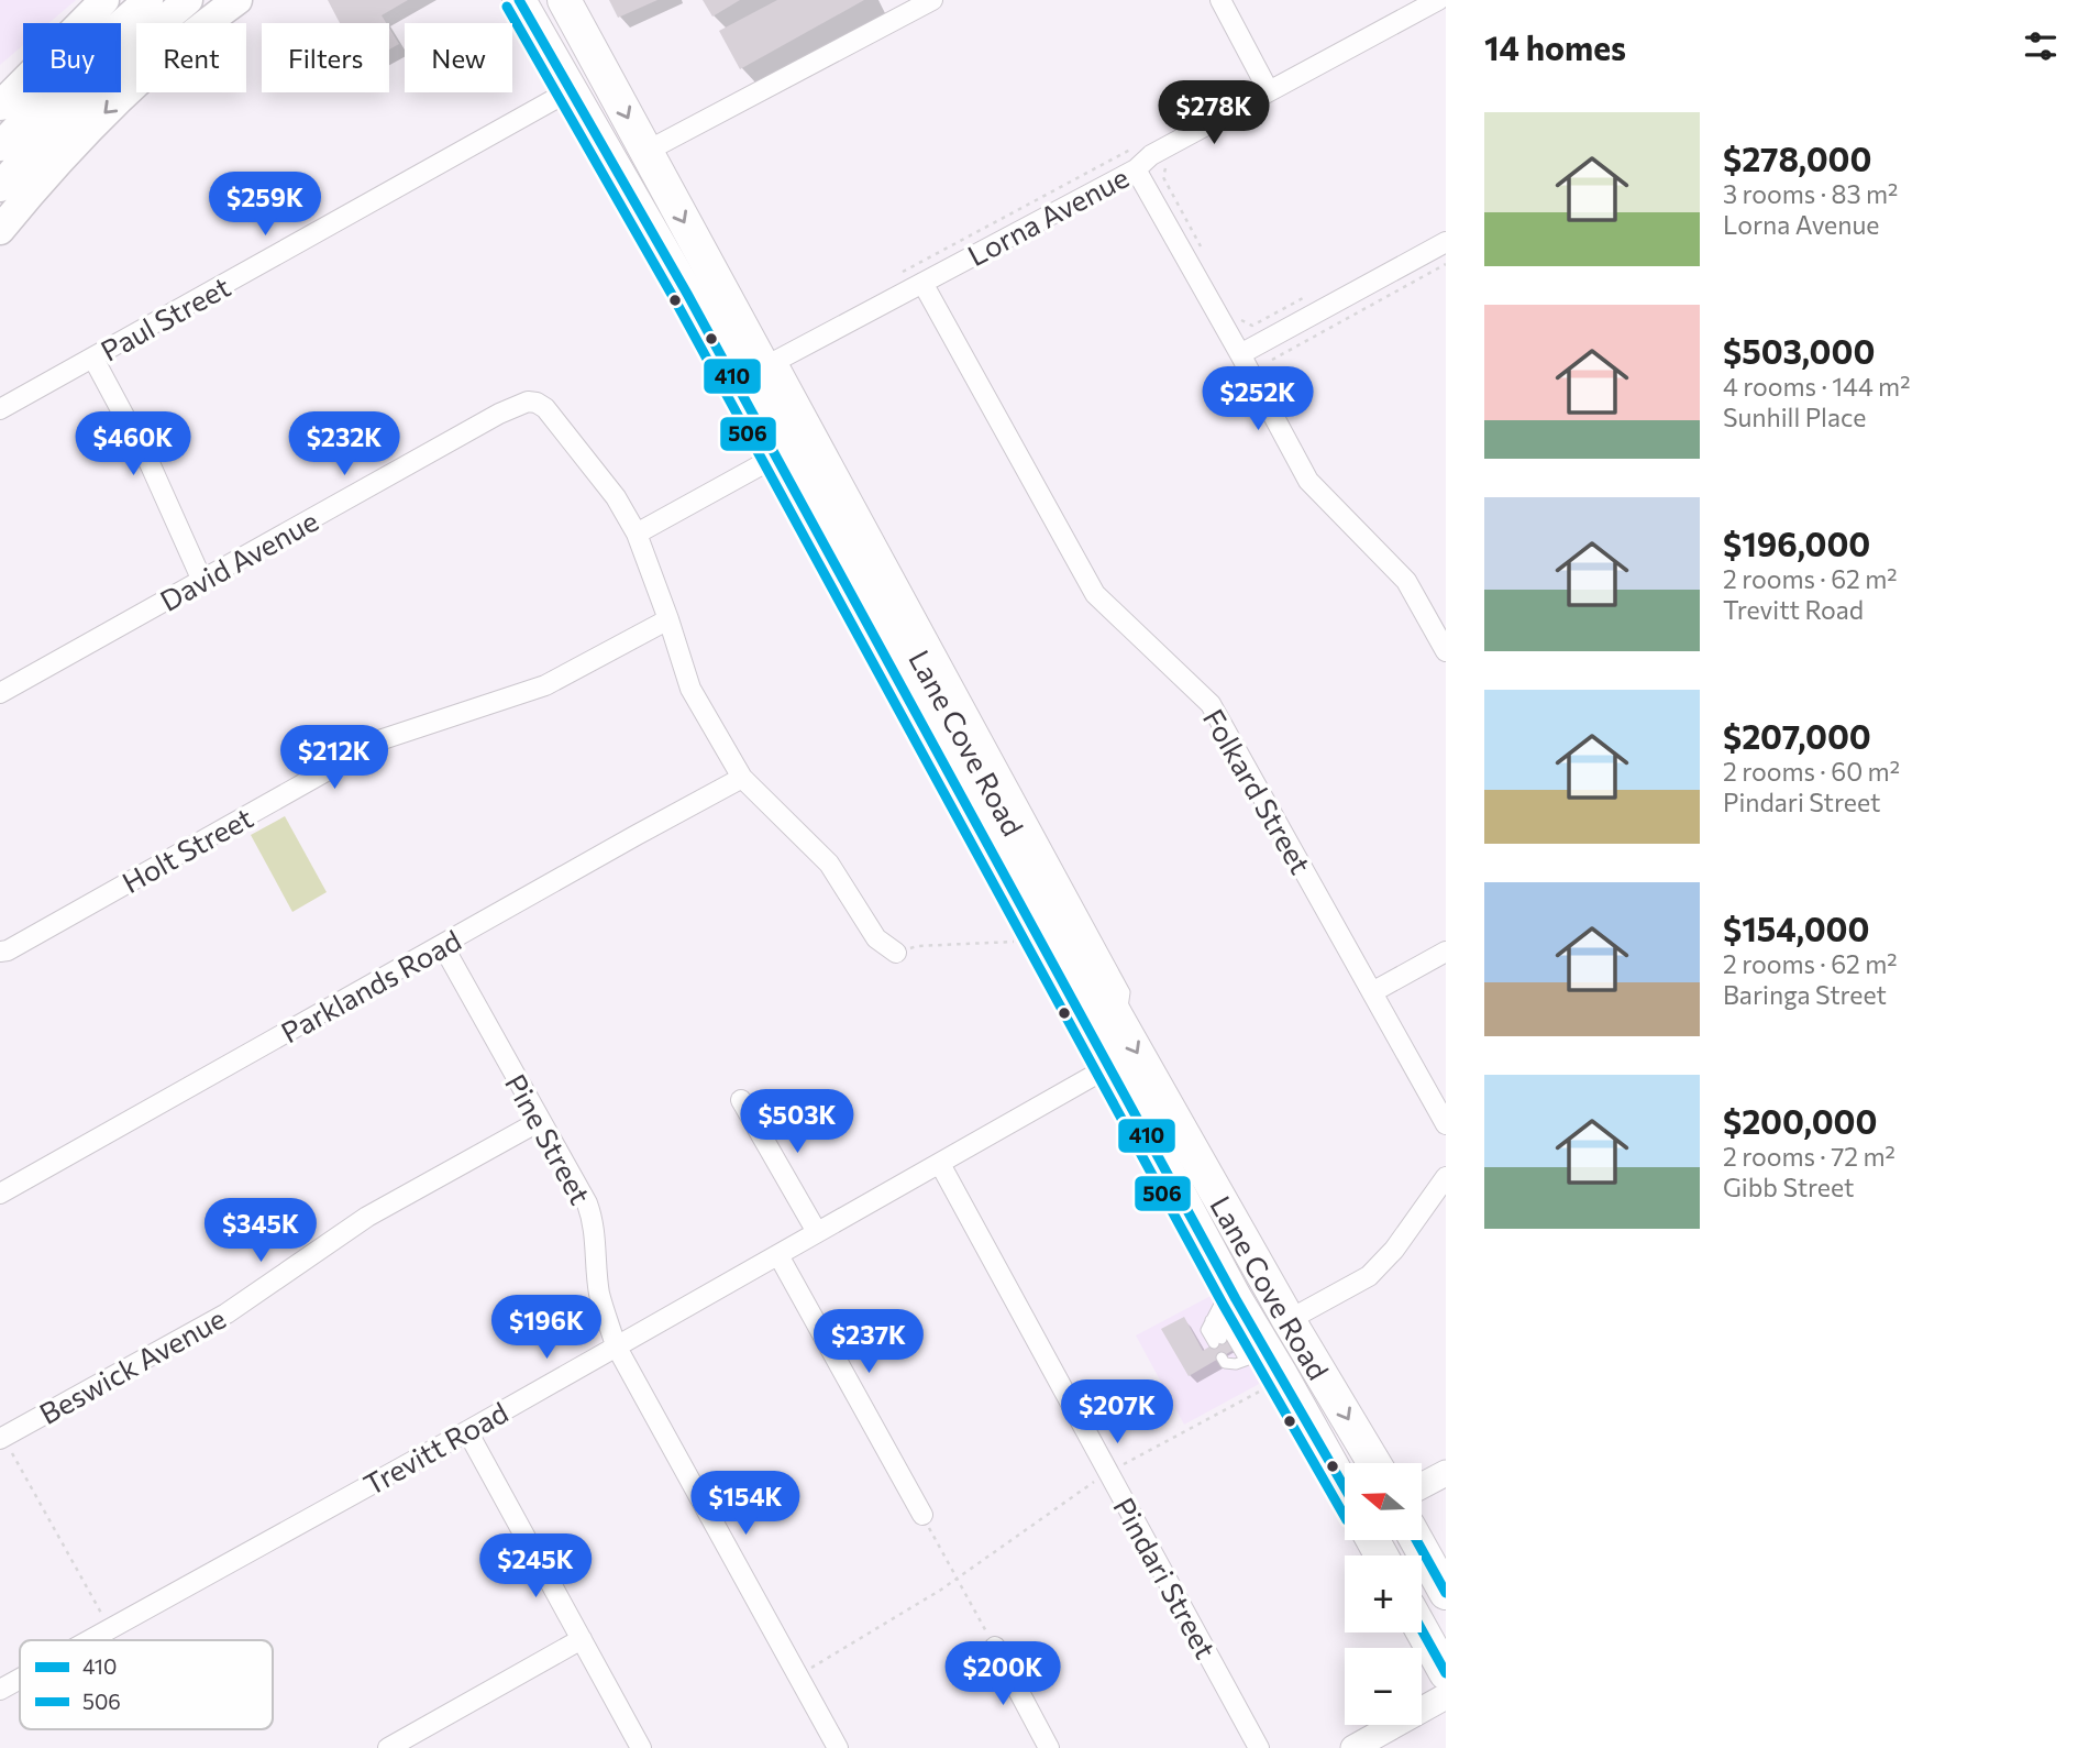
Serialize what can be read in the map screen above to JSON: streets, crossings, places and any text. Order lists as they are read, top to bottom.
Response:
{
  "streets": {
    "highway": ["Lane Cove Road"],
    "street": [
      "Lorna Avenue",
      "Paul Street",
      "David Avenue",
      "Folkard Street",
      "Holt Street",
      "Parklands Road",
      "Pine Street",
      "Beswick Avenue",
      "Trevitt Road",
      "Pindari Street"
    ]
  },
  "crossings": [
    ["Lorna Avenue", "Lane Cove Road"],
    ["Lorna Avenue", "Folkard Street"],
    ["Paul Street", "Lane Cove Road"],
    ["Lane Cove Road", "Trevitt Road"],
    ["Parklands Road", "Pine Street"],
    ["Pine Street", "Beswick Avenue"],
    ["Pine Street", "Trevitt Road"],
    ["Trevitt Road", "Pindari Street"]
  ],
  "lines": ["transit line 410", "transit line 506"],
  "legend": ["410", "506"],
  "north": "left",
  "page": {
    "heading": "14 homes",
    "chip": [
      "Buy",
      "Rent",
      "Filters",
      "New"
    ],
    "price": [
      "$278K",
      "$259K",
      "$252K",
      "$460K",
      "$232K",
      "$212K",
      "$503K",
      "$345K",
      "$196K",
      "$237K",
      "$207K",
      "$154K",
      "$245K",
      "$200K"
    ],
    "list": [
      {
        "name": "$278,000",
        "note": "3 rooms · 83 m² · Lorna Avenue"
      },
      {
        "name": "$503,000",
        "note": "4 rooms · 144 m² · Sunhill Place"
      },
      {
        "name": "$196,000",
        "note": "2 rooms · 62 m² · Trevitt Road"
      },
      {
        "name": "$207,000",
        "note": "2 rooms · 60 m² · Pindari Street"
      },
      {
        "name": "$154,000",
        "note": "2 rooms · 62 m² · Baringa Street"
      },
      {
        "name": "$200,000",
        "note": "2 rooms · 72 m² · Gibb Street"
      }
    ],
    "map_buttons": ["+", "−"]
  }
}
